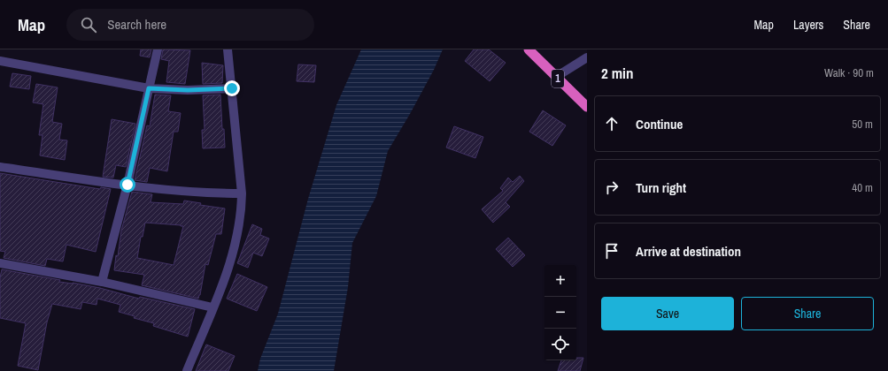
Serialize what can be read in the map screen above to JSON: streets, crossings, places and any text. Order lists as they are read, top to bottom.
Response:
{
  "streets": {
    "highway": ["1"]
  },
  "page": {
    "header": "Map",
    "search": "Search here",
    "nav": ["Map", "Layers", "Share"],
    "heading": ["2 min", "Walk · 90 m"],
    "list": [
      ["Continue", "50 m"],
      ["Turn right", "40 m"],
      "Arrive at destination"
    ],
    "map_buttons": ["+", "−"],
    "buttons": ["Save", "Share"]
  }
}
